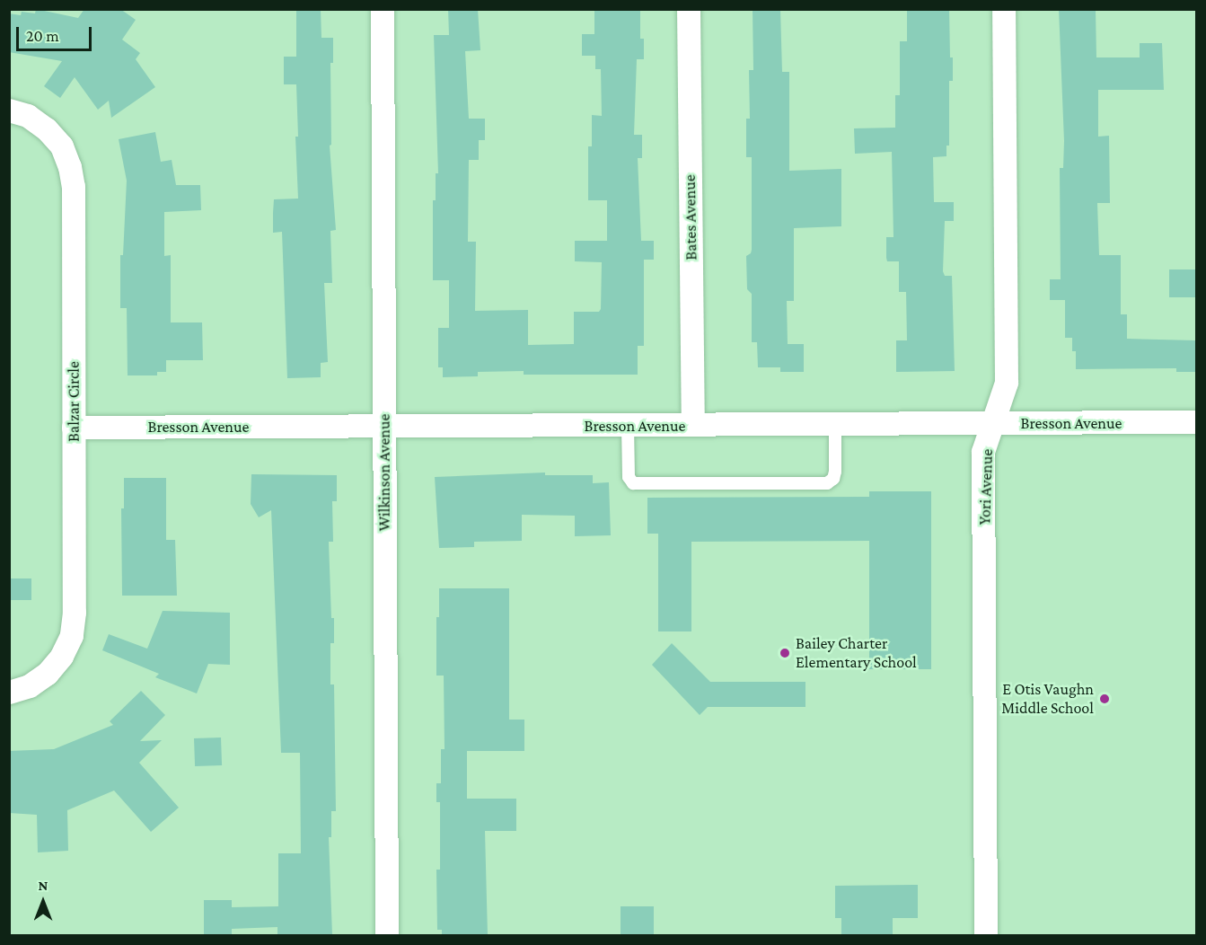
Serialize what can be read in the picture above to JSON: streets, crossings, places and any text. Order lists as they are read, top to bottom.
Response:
{
  "streets": {
    "street": [
      "Bates Avenue",
      "Balzar Circle",
      "Bresson Avenue",
      "Wilkinson Avenue",
      "Yori Avenue"
    ]
  },
  "crossings": [
    ["Bates Avenue", "Bresson Avenue"],
    ["Balzar Circle", "Bresson Avenue"],
    ["Bresson Avenue", "Wilkinson Avenue"],
    ["Bresson Avenue", "Yori Avenue"]
  ],
  "places": ["Bailey Charter Elementary School", "E Otis Vaughn Middle School"],
  "scale_bar": "20 m",
  "north": "top"
}
